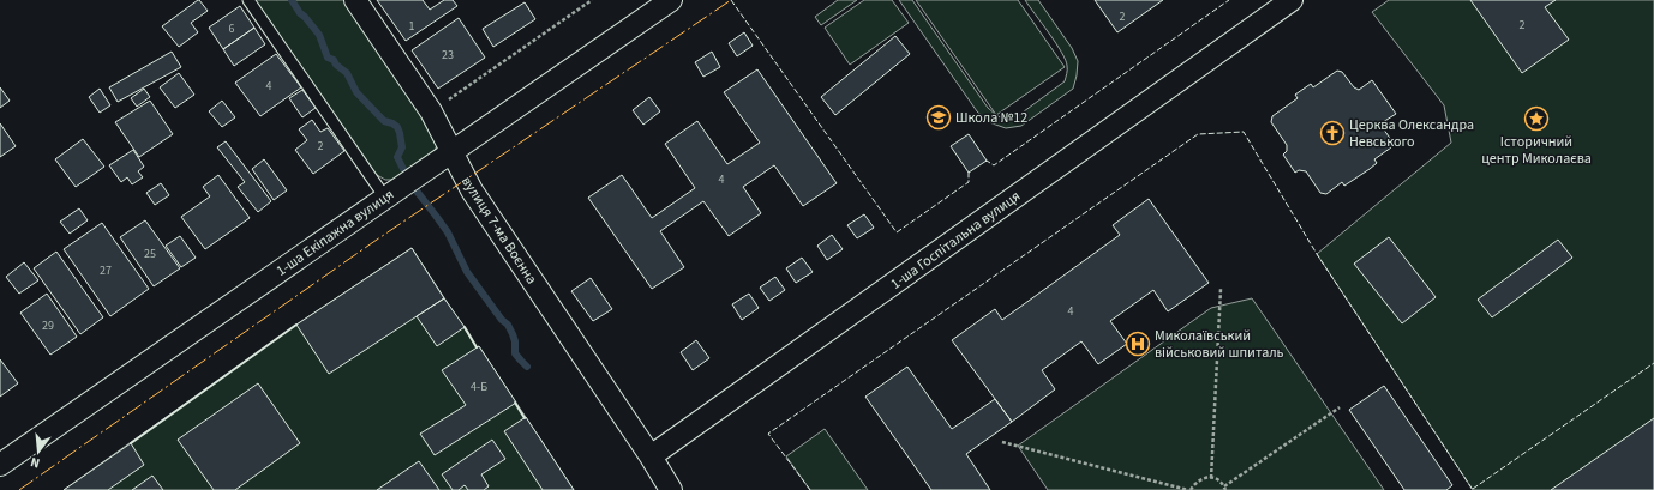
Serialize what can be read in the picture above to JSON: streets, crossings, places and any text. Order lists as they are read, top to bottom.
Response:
{
  "streets": {
    "street": ["вулиця 7-ма Воєнна", "1-ша Екіпажна вулиця", "1-ша Госпітальна вулиця"]
  },
  "crossings": [
    ["вулиця 7-ма Воєнна", "1-ша Екіпажна вулиця"],
    ["вулиця 7-ма Воєнна", "1-ша Госпітальна вулиця"]
  ],
  "places": {
    "school or university": ["Школа №12"],
    "place": ["Історичний центр Миколаєва"],
    "church": ["Церква Олександра Невського"],
    "hospital": ["Миколаївський військовий шпиталь"]
  },
  "house_numbers": [
    "2",
    "2",
    "1",
    "6",
    "23",
    "4",
    "2",
    "4",
    "25",
    "27",
    "4",
    "29",
    "4-Б"
  ],
  "north": "bottom"
}
